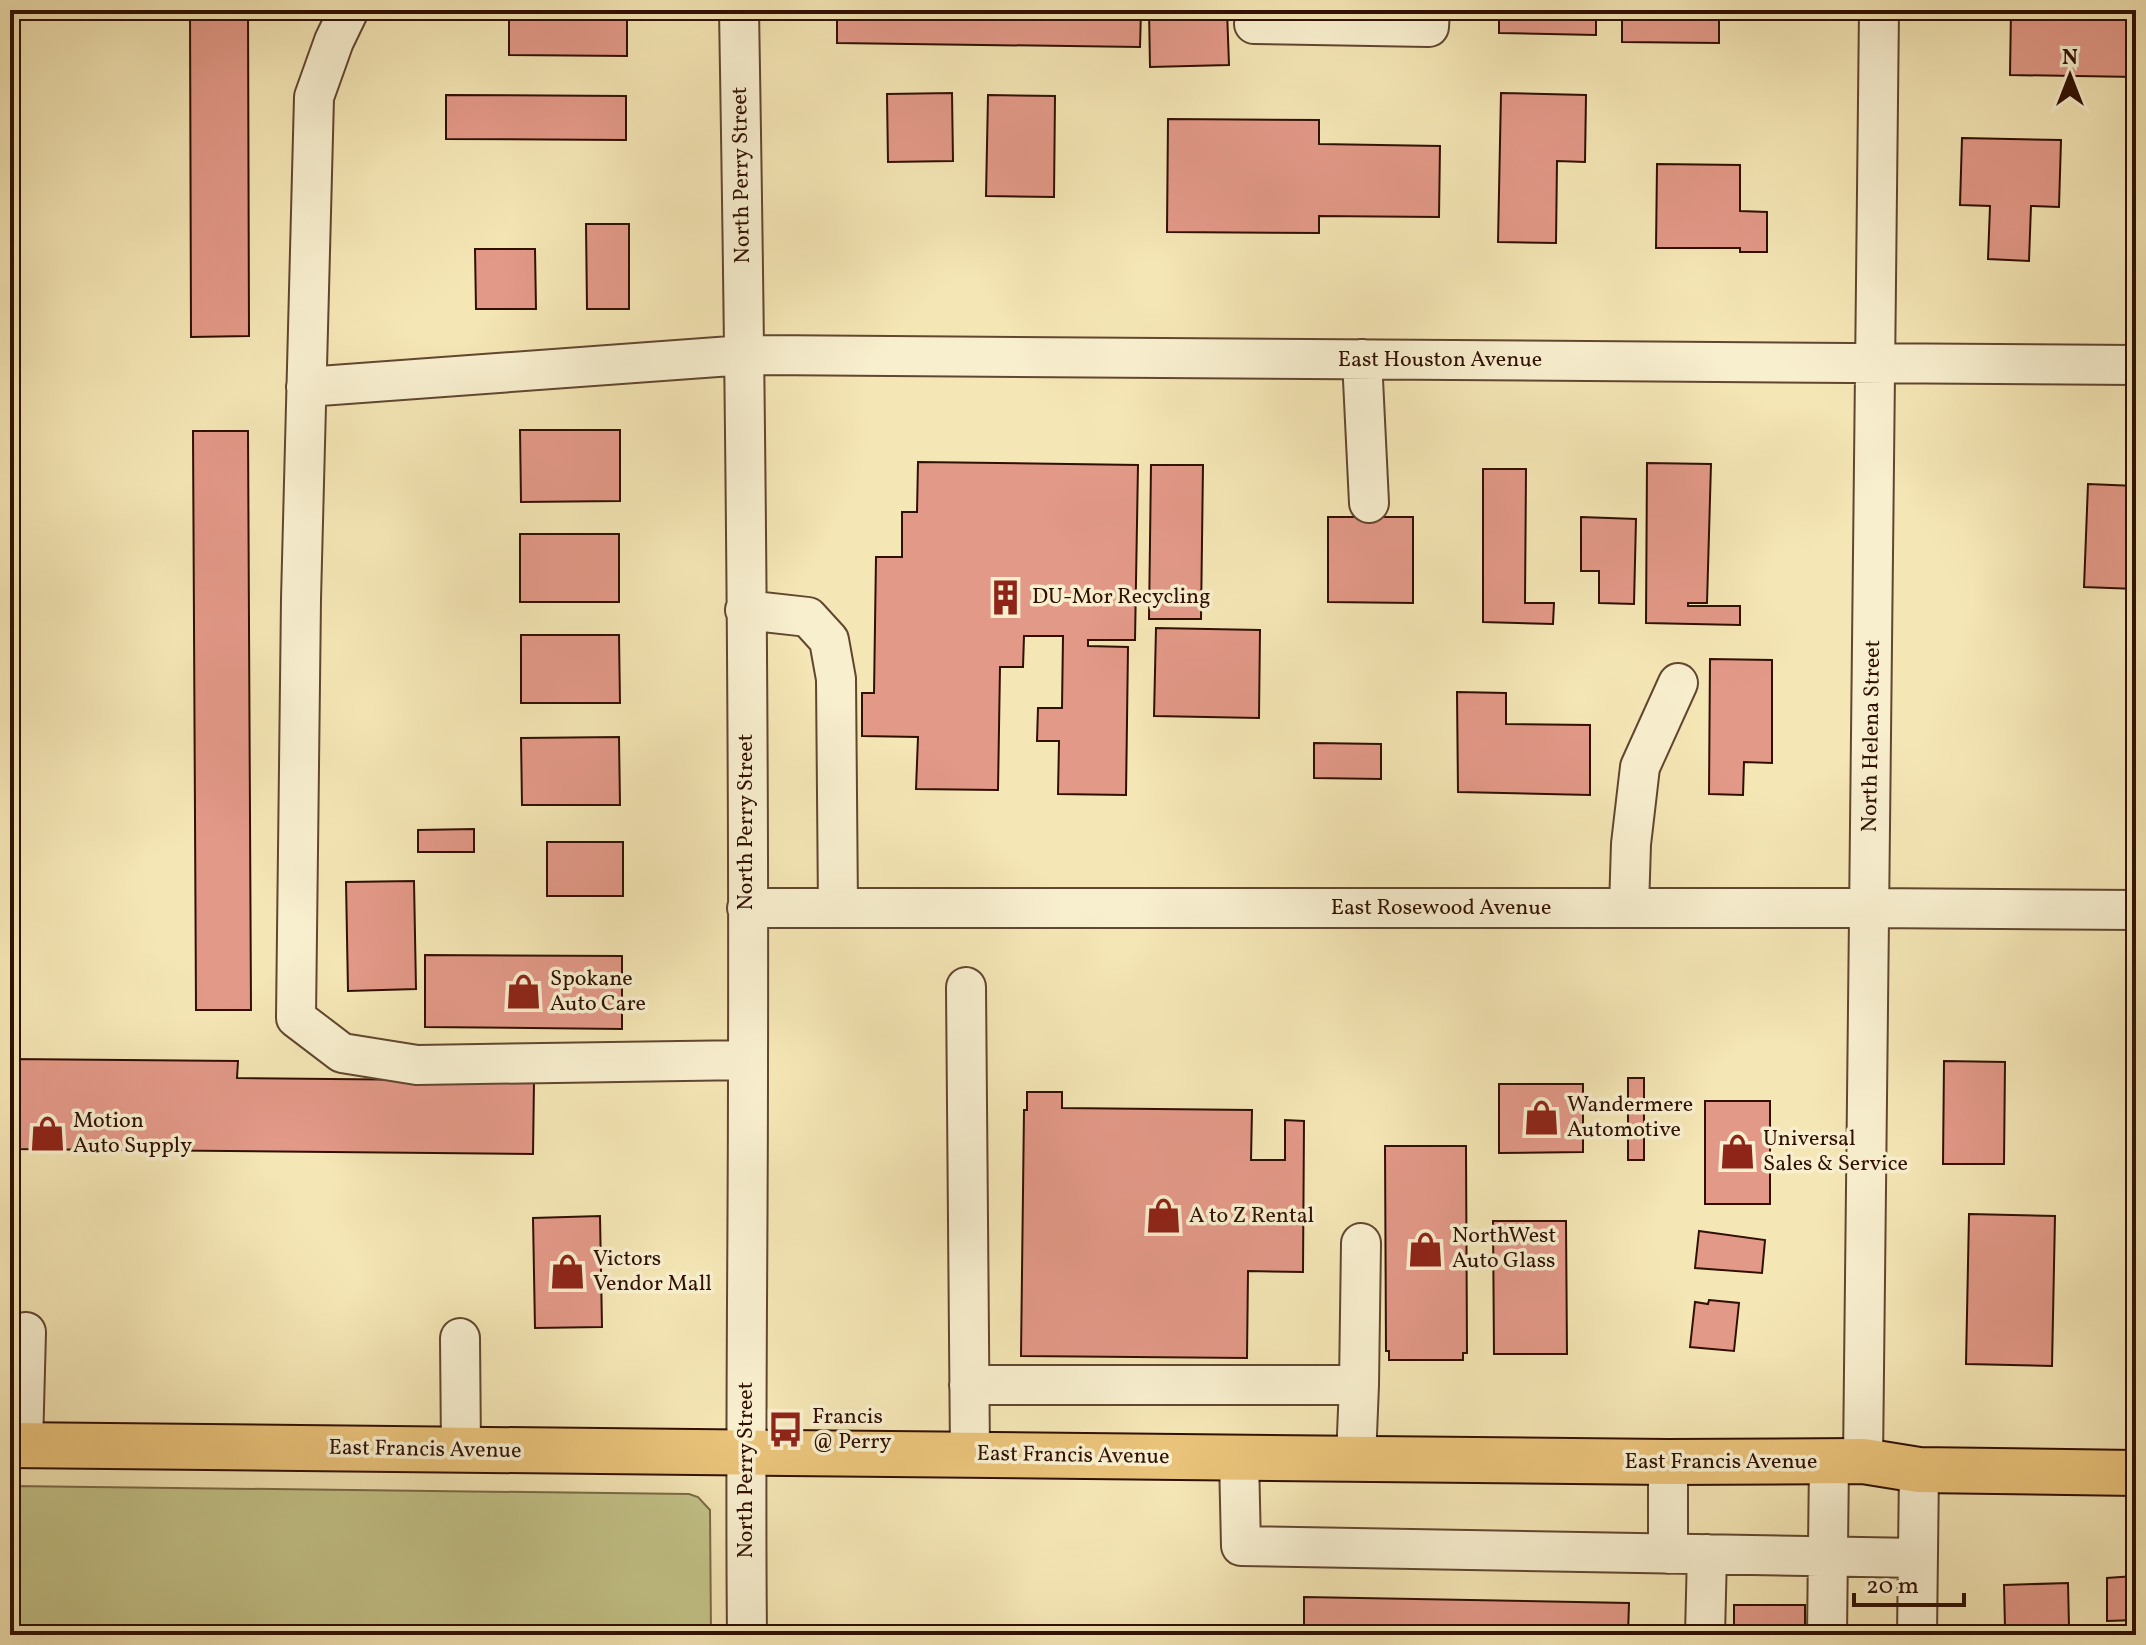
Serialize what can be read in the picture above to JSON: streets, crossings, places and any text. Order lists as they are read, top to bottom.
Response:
{
  "streets": {
    "main road": ["East Francis Avenue"],
    "street": [
      "North Perry Street",
      "East Houston Avenue",
      "North Helena Street",
      "East Rosewood Avenue"
    ]
  },
  "crossings": [
    ["North Perry Street", "East Houston Avenue"],
    ["North Perry Street", "East Rosewood Avenue"],
    ["North Perry Street", "East Francis Avenue"],
    ["East Houston Avenue", "North Helena Street"],
    ["North Helena Street", "East Rosewood Avenue"],
    ["North Helena Street", "East Francis Avenue"]
  ],
  "places": {
    "building": ["DU-Mor Recycling"],
    "shop": [
      "Spokane Auto Care",
      "Wandermere Automotive",
      "Motion Auto Supply",
      "Universal Sales & Service",
      "A to Z Rental",
      "NorthWest Auto Glass",
      "Victors Vendor Mall"
    ],
    "bus stop": ["Francis @ Perry"]
  },
  "scale_bar": "20 m",
  "north": "top"
}
